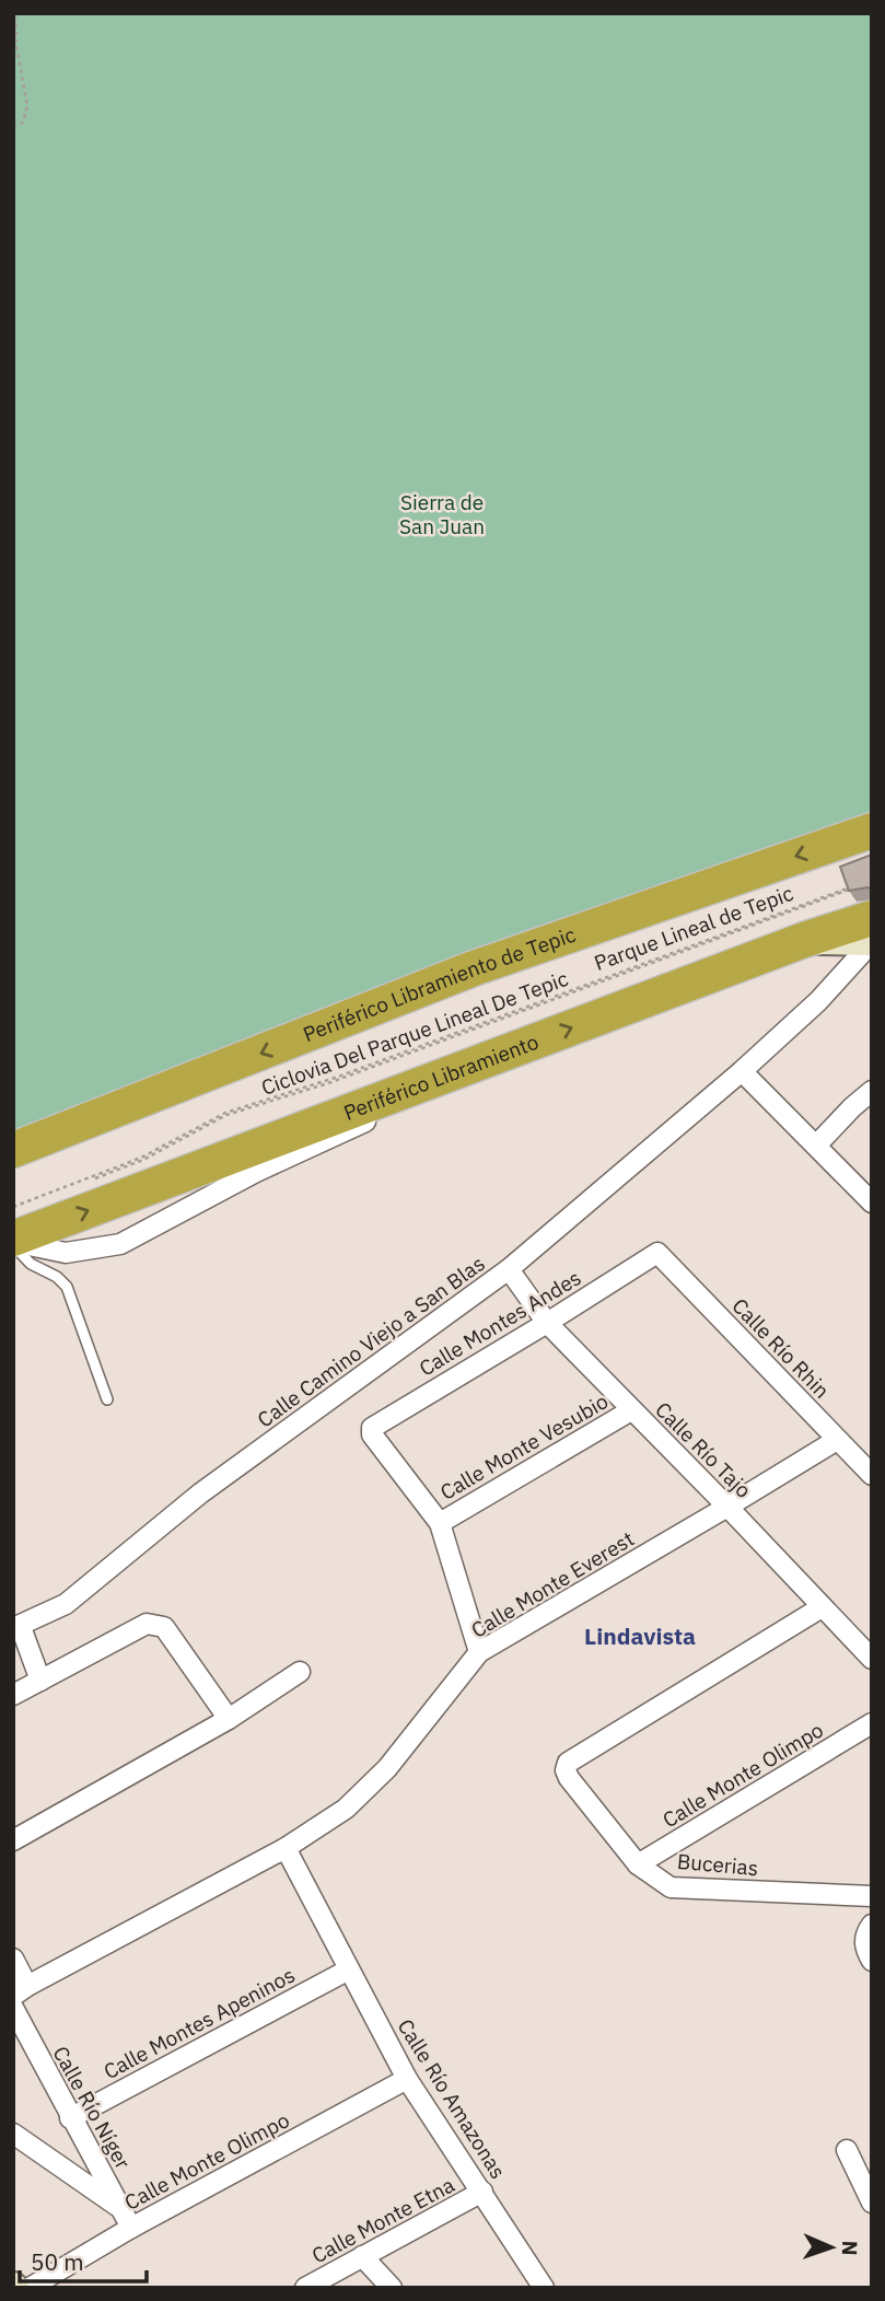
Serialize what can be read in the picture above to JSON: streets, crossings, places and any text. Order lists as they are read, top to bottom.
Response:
{
  "streets": {
    "highway": ["Periférico Libramiento de Tepic", "Periférico Libramiento"],
    "street": [
      "Calle Montes Andes",
      "Calle Camino Viejo a San Blas",
      "Calle Río Rhin",
      "Calle Monte Vesubio",
      "Calle Río Tajo",
      "Calle Monte Everest",
      "Calle Monte Olimpo",
      "Bucerias",
      "Calle Montes Apeninos",
      "Calle Río Amazonas",
      "Calle Río Níger",
      "Calle Monte Etna"
    ],
    "path": ["Parque Lineal de Tepic"]
  },
  "crossings": [
    ["Parque Lineal de Tepic", "Periférico Libramiento"],
    ["Calle Montes Andes", "Calle Río Rhin"],
    ["Calle Montes Andes", "Calle Monte Vesubio"],
    ["Calle Montes Andes", "Calle Río Tajo"],
    ["Calle Camino Viejo a San Blas", "Calle Río Tajo"],
    ["Calle Río Rhin", "Calle Monte Everest"],
    ["Calle Monte Vesubio", "Calle Río Tajo"],
    ["Calle Río Tajo", "Calle Monte Everest"],
    ["Calle Río Tajo", "Bucerias"],
    ["Calle Monte Everest", "Calle Río Amazonas"],
    ["Calle Monte Olimpo", "Bucerias"],
    ["Calle Monte Olimpo", "Calle Río Amazonas"],
    ["Calle Monte Olimpo", "Calle Río Níger"],
    ["Calle Montes Apeninos", "Calle Río Amazonas"],
    ["Calle Montes Apeninos", "Calle Río Níger"],
    ["Calle Río Amazonas", "Calle Monte Etna"]
  ],
  "one_way": ["Periférico Libramiento de Tepic", "Periférico Libramiento"],
  "districts": ["Lindavista"],
  "parks": ["Sierra de San Juan"],
  "scale_bar": "50 m",
  "north": "right"
}
